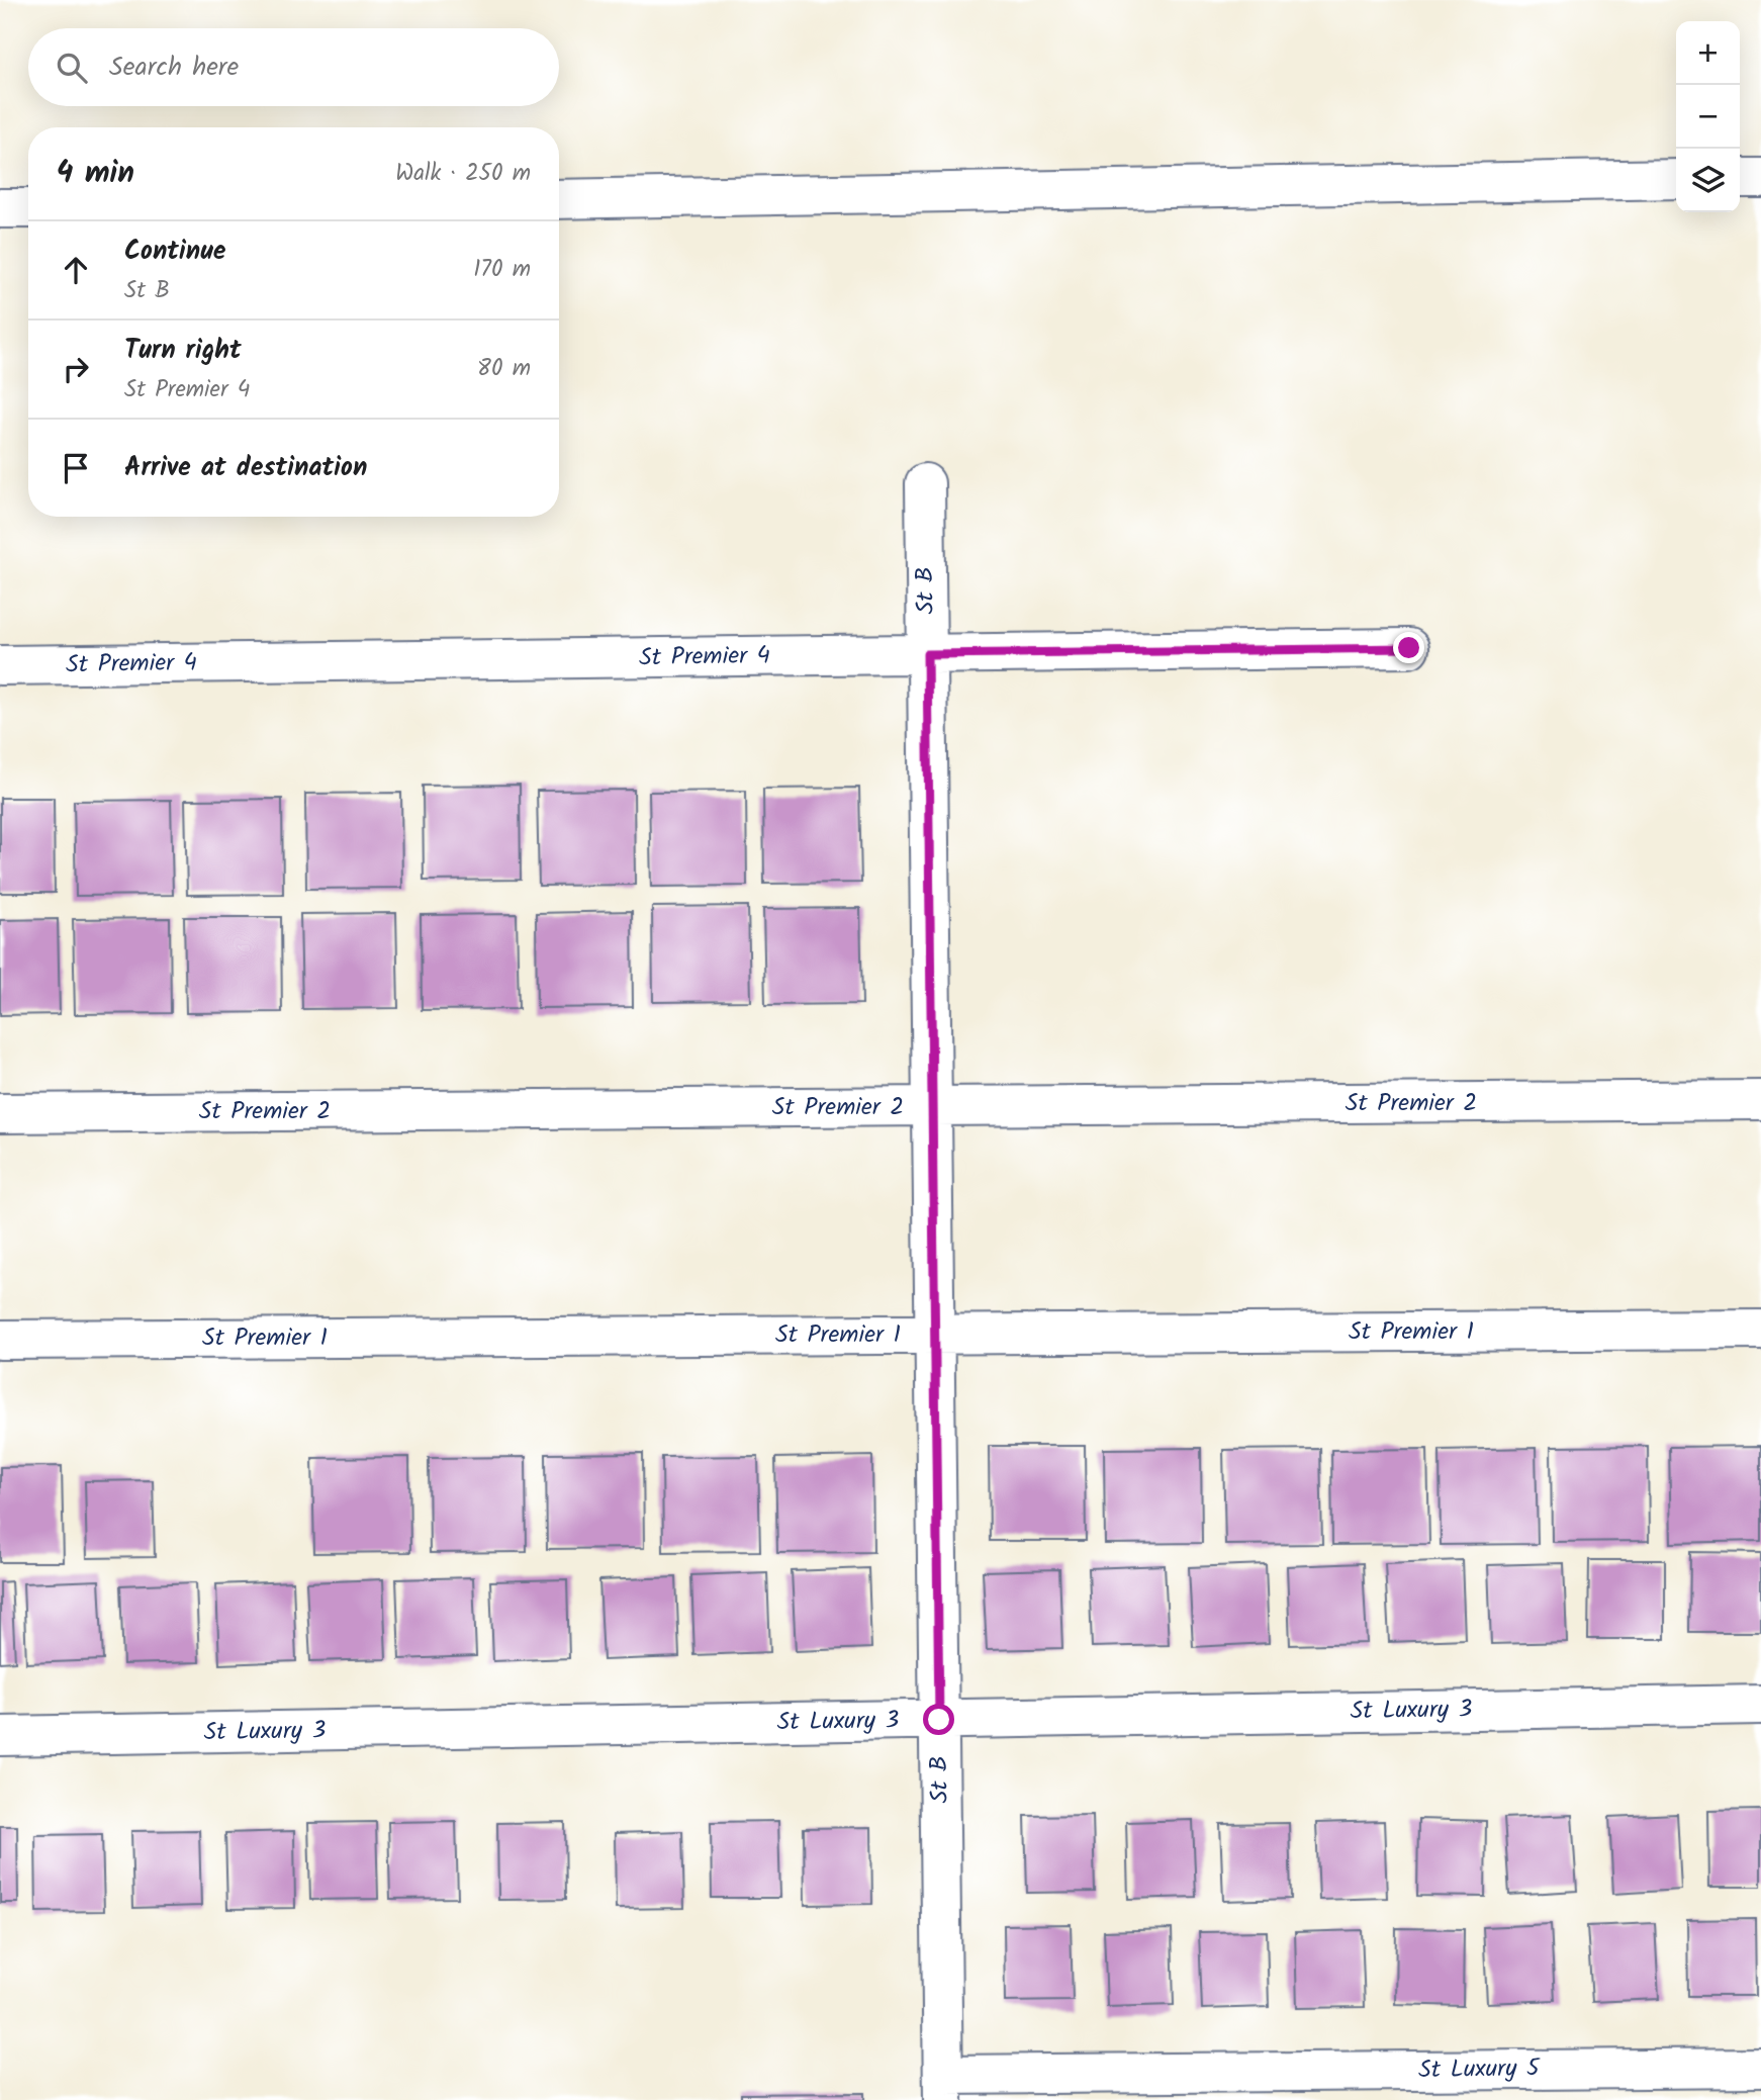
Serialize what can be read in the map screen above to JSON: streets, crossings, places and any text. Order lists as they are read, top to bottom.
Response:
{
  "streets": {
    "street": [
      "St B",
      "St Premier 4",
      "St Premier 2",
      "St Premier 1",
      "St Luxury 3",
      "St Luxury 5"
    ]
  },
  "crossings": [
    ["St B", "St Premier 4"],
    ["St B", "St Premier 2"],
    ["St B", "St Premier 1"],
    ["St B", "St Luxury 3"],
    ["St B", "St Luxury 5"]
  ],
  "page": {
    "map_buttons": ["+", "−"],
    "search": "Search here",
    "heading": ["4 min", "Walk · 250 m"],
    "list": [
      ["Continue", "St B", "170 m"],
      ["Turn right", "St Premier 4", "80 m"],
      "Arrive at destination"
    ]
  }
}
